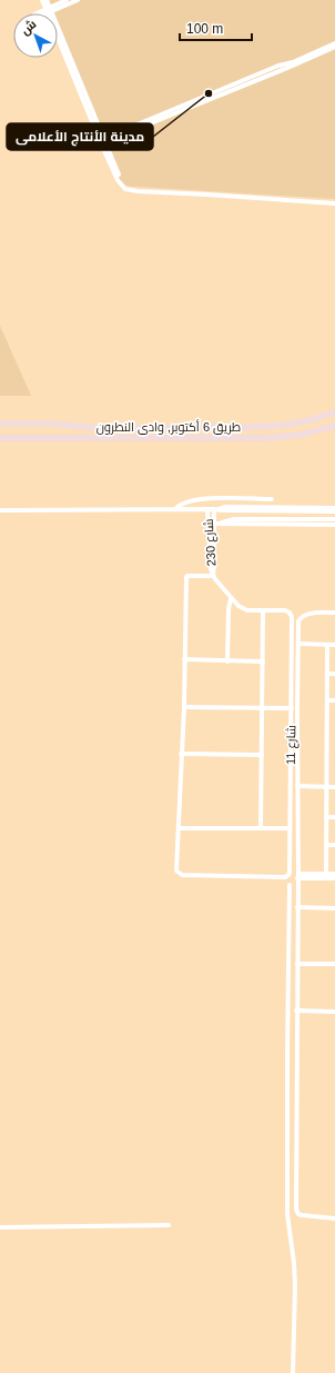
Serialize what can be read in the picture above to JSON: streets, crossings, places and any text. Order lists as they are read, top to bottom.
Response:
{
  "streets": {
    "street": ["طريق 6 أكتوبر, وادى النطرون", "شارع 230", "شارع 11"]
  },
  "crossings": [
    ["شارع 230", "شارع 11"]
  ],
  "places": ["مدينة الأنتاج الأعلامى"],
  "scale_bar": "100 m",
  "north": "top left"
}
